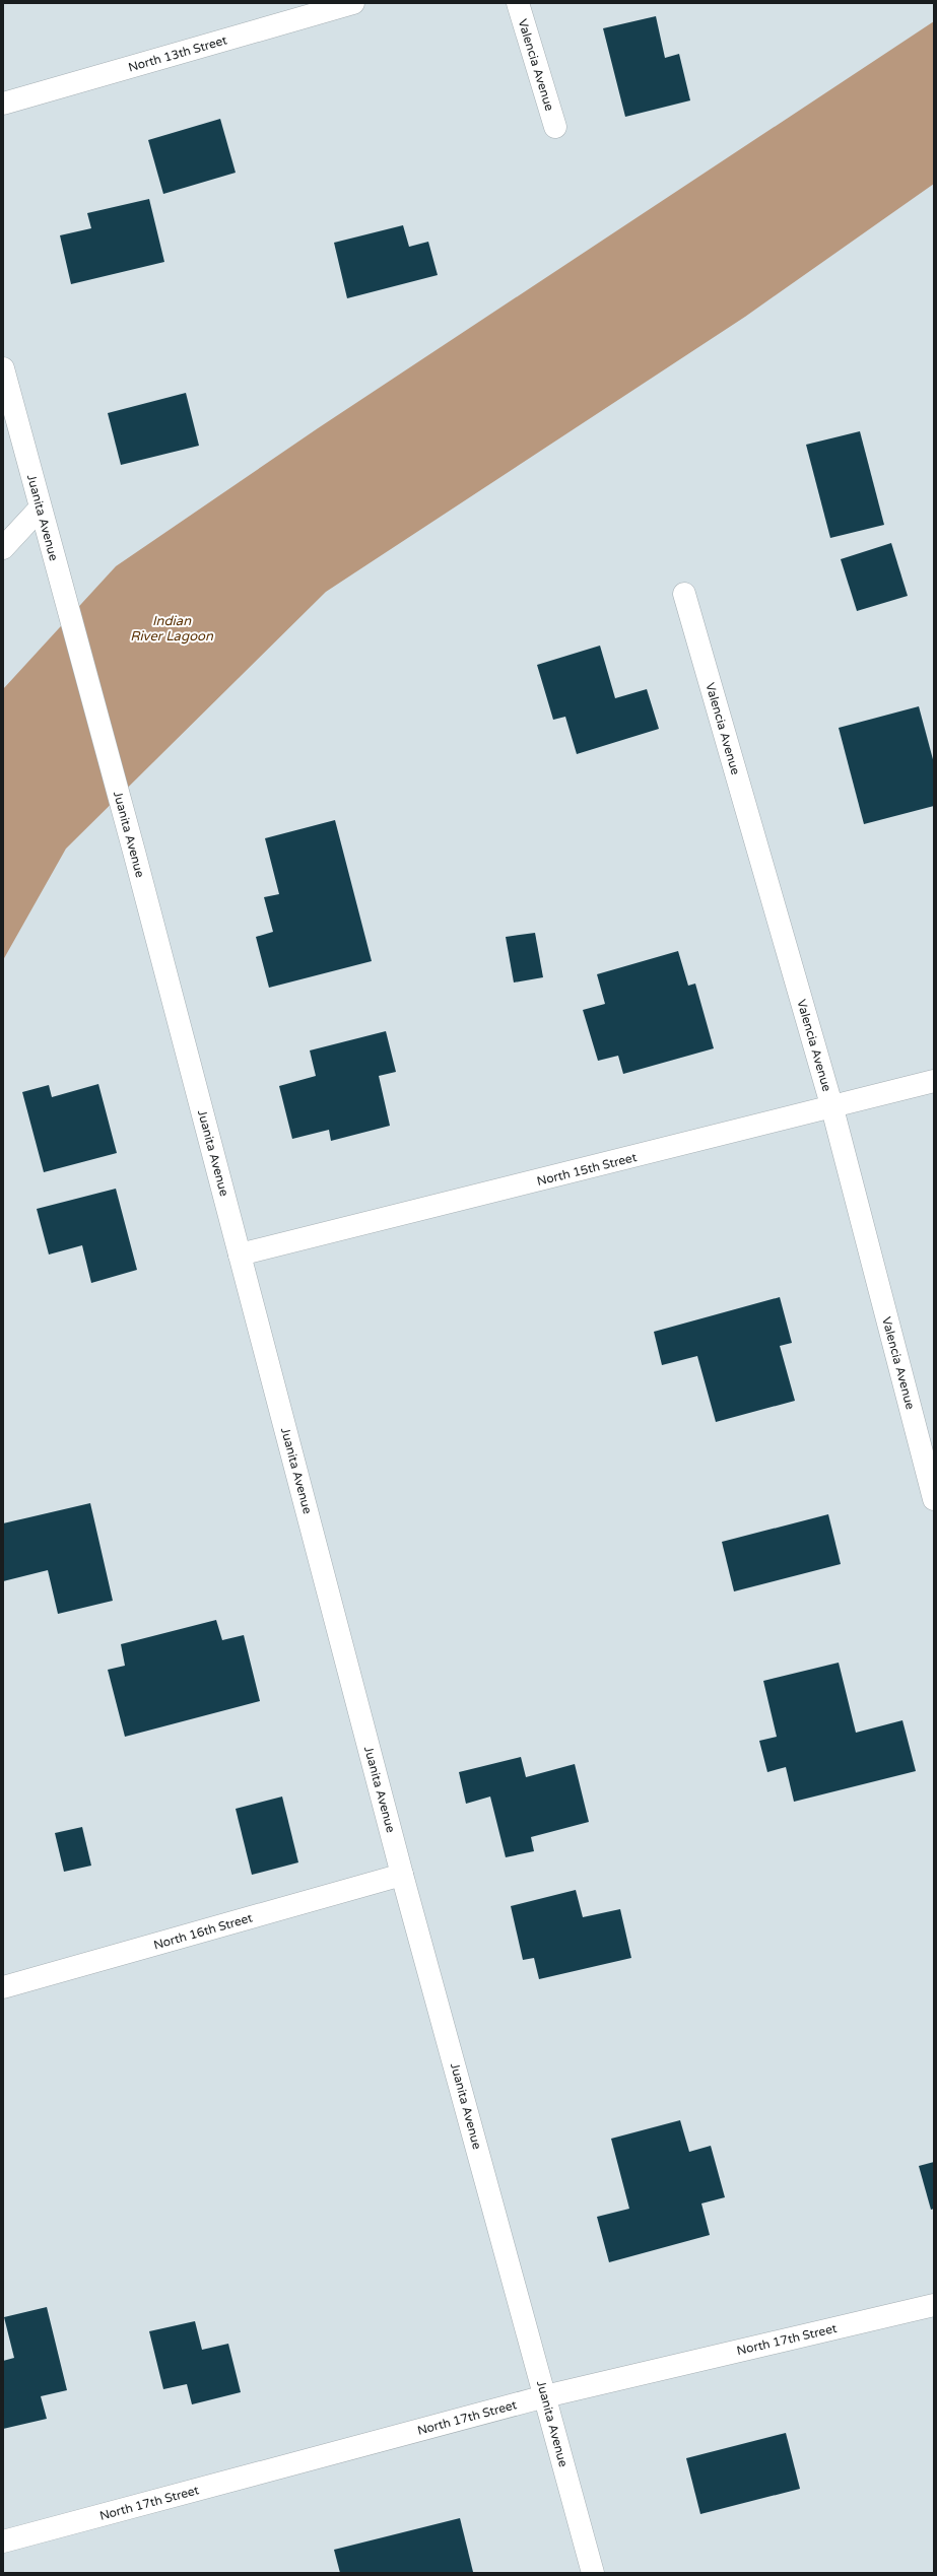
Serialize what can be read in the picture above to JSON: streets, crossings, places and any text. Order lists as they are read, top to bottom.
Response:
{
  "streets": {
    "street": [
      "North 13th Street",
      "Valencia Avenue",
      "Juanita Avenue",
      "North 15th Street",
      "North 16th Street",
      "North 17th Street"
    ]
  },
  "crossings": [
    ["Valencia Avenue", "North 15th Street"],
    ["Juanita Avenue", "North 15th Street"],
    ["Juanita Avenue", "North 16th Street"],
    ["Juanita Avenue", "North 17th Street"]
  ],
  "water": ["Indian River Lagoon"]
}
